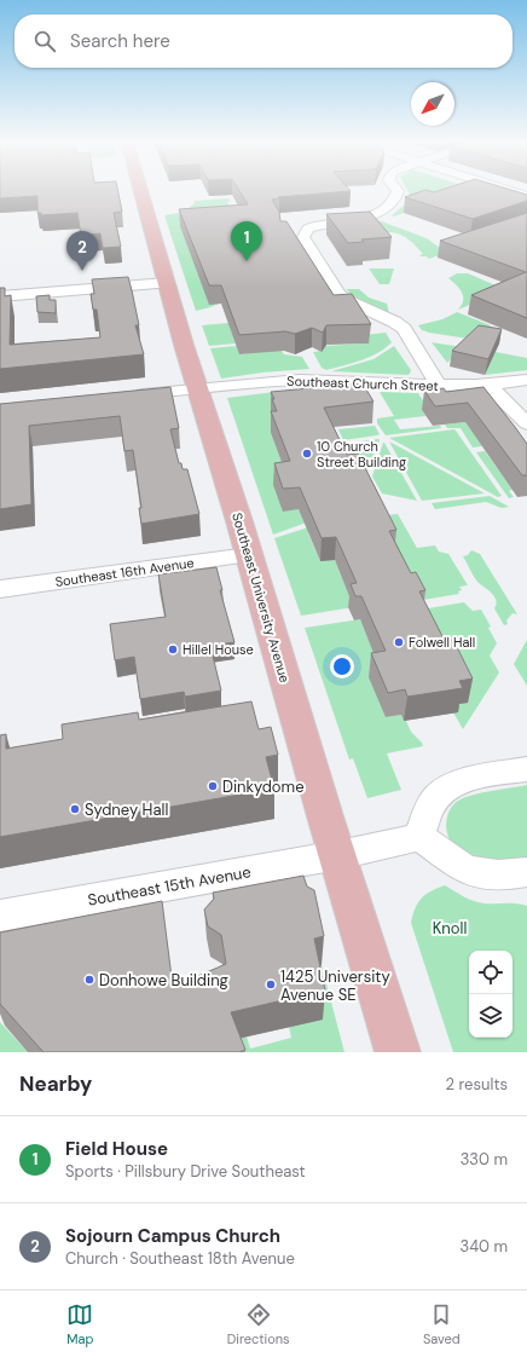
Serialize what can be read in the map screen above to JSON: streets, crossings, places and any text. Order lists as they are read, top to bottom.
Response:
{
  "streets": {
    "main road": ["Southeast University Avenue"],
    "street": ["Southeast Church Street", "Southeast 16th Avenue", "Southeast 15th Avenue"]
  },
  "crossings": [
    ["Southeast Church Street", "Southeast University Avenue"],
    ["Southeast 16th Avenue", "Southeast University Avenue"],
    ["Southeast University Avenue", "Southeast 15th Avenue"]
  ],
  "parks": ["Knoll"],
  "places": [
    "10 Church Street Building",
    "Folwell Hall",
    "Hillel House",
    "Dinkydome",
    "Sydney Hall",
    "Donhowe Building",
    "1425 University Avenue SE"
  ],
  "north": "bottom left",
  "page": {
    "search": "Search here",
    "pins": ["1", "2"],
    "heading": ["Nearby", "2 results"],
    "list": [
      {
        "mark": "1",
        "name": "Field House",
        "note": "Sports · Pillsbury Drive Southeast",
        "value": "330 m"
      },
      {
        "mark": "2",
        "name": "Sojourn Campus Church",
        "note": "Church · Southeast 18th Avenue",
        "value": "340 m"
      }
    ],
    "nav": ["Map", "Directions", "Saved"]
  }
}
